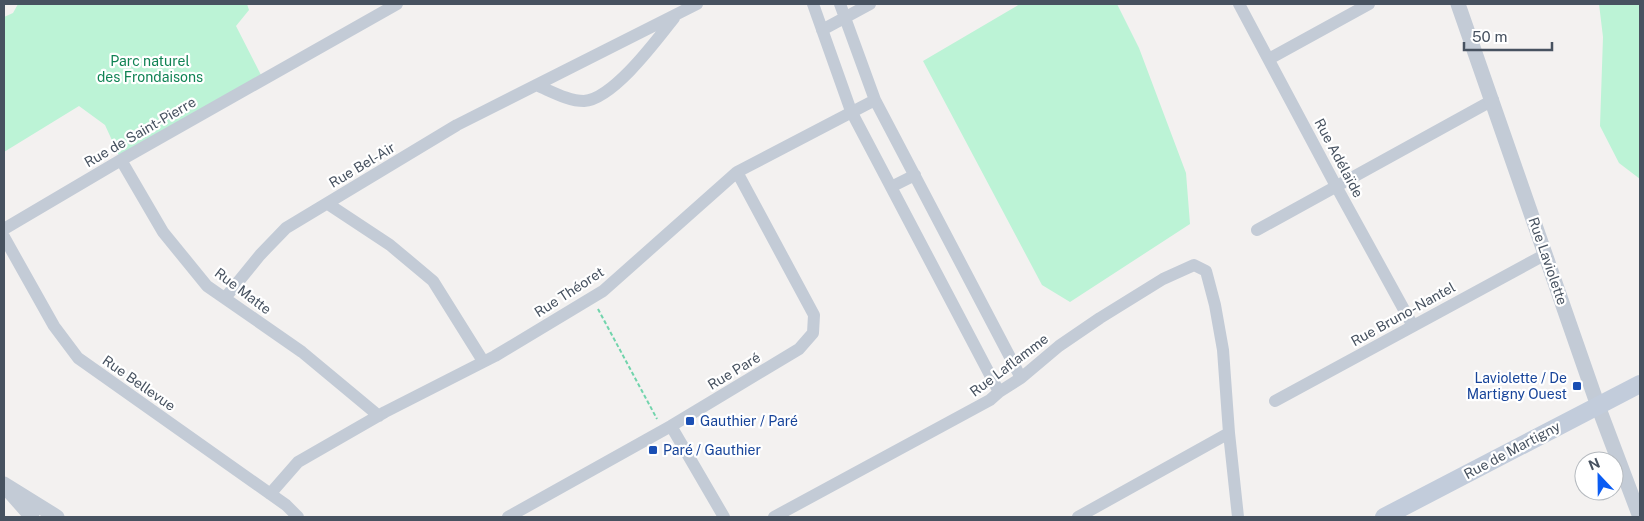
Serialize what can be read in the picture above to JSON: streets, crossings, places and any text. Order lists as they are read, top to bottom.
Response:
{
  "streets": {
    "main road": ["Rue de Martigny"],
    "street": [
      "Rue de Saint-Pierre",
      "Rue Adélaïde",
      "Rue Bel-Air",
      "Rue Laviolette",
      "Rue Matte",
      "Rue Théoret",
      "Rue Bruno-Nantel",
      "Rue Laflamme",
      "Rue Paré",
      "Rue Bellevue"
    ]
  },
  "crossings": [
    ["Rue de Saint-Pierre", "Rue Matte"],
    ["Rue Adélaïde", "Rue Bruno-Nantel"],
    ["Rue Bel-Air", "Rue Matte"],
    ["Rue Laviolette", "Rue Bruno-Nantel"],
    ["Rue Laviolette", "Rue de Martigny"],
    ["Rue Matte", "Rue Théoret"],
    ["Rue Théoret", "Rue Paré"],
    ["Rue Théoret", "Rue Bellevue"]
  ],
  "parks": ["Parc naturel des Frondaisons"],
  "places": {
    "transit": ["Laviolette / De Martigny Ouest", "Gauthier / Paré", "Paré / Gauthier"]
  },
  "scale_bar": "50 m",
  "north": "top"
}
